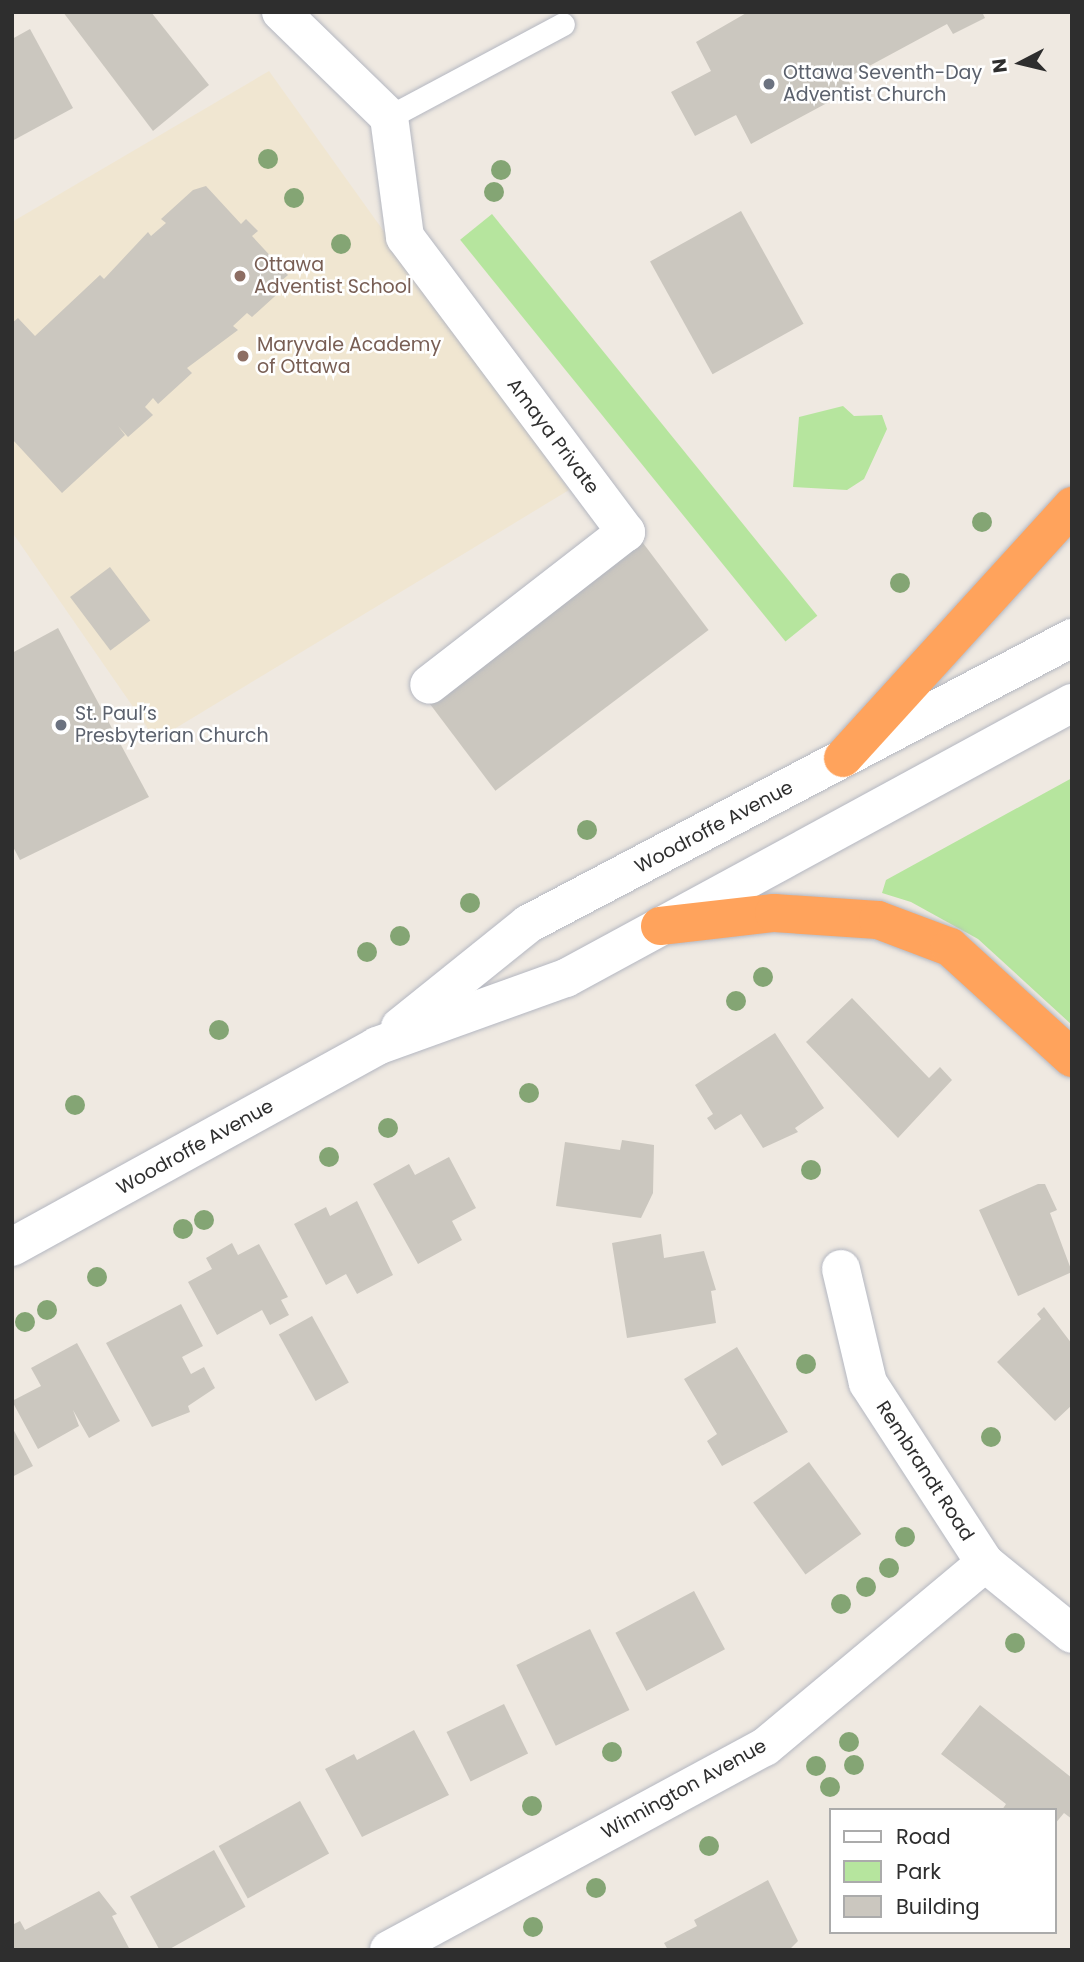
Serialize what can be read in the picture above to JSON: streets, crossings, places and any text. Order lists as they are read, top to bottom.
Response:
{
  "streets": {
    "street": [
      "Amaya Private",
      "Woodroffe Avenue",
      "Rembrandt Road",
      "Winnington Avenue"
    ]
  },
  "crossings": [
    ["Rembrandt Road", "Winnington Avenue"]
  ],
  "places": [
    "Ottawa Seventh-Day Adventist Church",
    "Ottawa Adventist School",
    "Maryvale Academy of Ottawa",
    "St. Paul’s Presbyterian Church"
  ],
  "legend": ["Road", "Park", "Building"],
  "north": "left"
}
